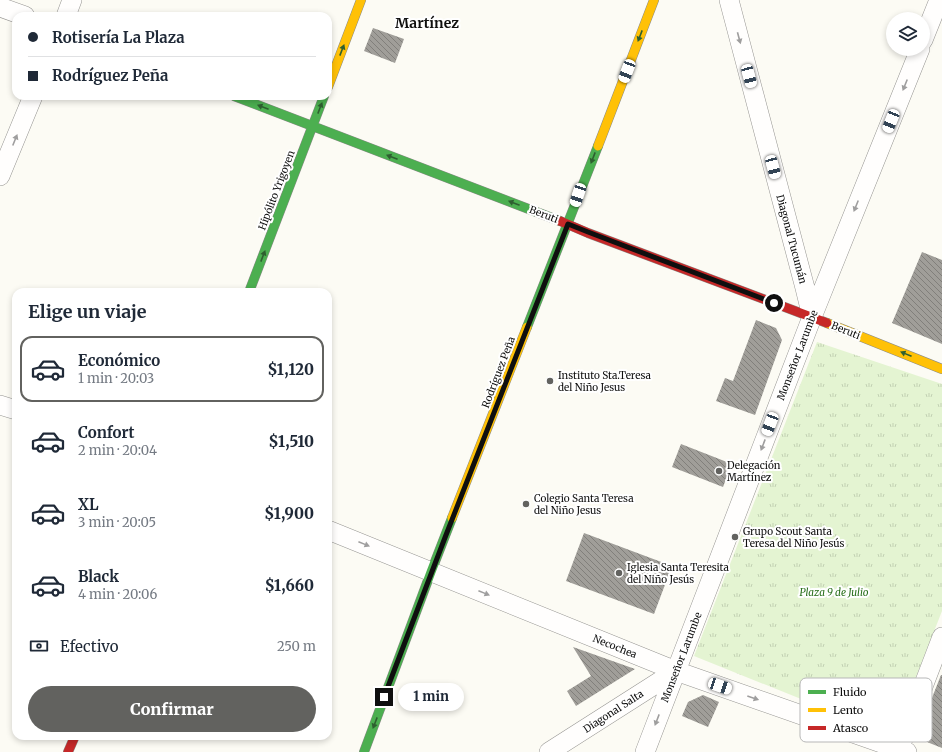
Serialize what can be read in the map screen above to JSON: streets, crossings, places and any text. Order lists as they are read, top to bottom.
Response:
{
  "streets": {
    "street": [
      "Hipólito Yrigoyen",
      "Beruti",
      "Diagonal Tucumán",
      "Monseñor Larumbe",
      "Rodríguez Peña",
      "Necochea",
      "Diagonal Salta"
    ]
  },
  "crossings": [
    ["Hipólito Yrigoyen", "Beruti"],
    ["Beruti", "Diagonal Tucumán"],
    ["Beruti", "Monseñor Larumbe"],
    ["Beruti", "Rodríguez Peña"],
    ["Diagonal Tucumán", "Monseñor Larumbe"],
    ["Monseñor Larumbe", "Necochea"],
    ["Monseñor Larumbe", "Diagonal Salta"],
    ["Rodríguez Peña", "Necochea"],
    ["Necochea", "Diagonal Salta"]
  ],
  "one_way": [
    "Hipólito Yrigoyen",
    "Beruti",
    "Diagonal Tucumán",
    "Monseñor Larumbe",
    "Rodríguez Peña",
    "Necochea"
  ],
  "districts": ["Martínez"],
  "parks": ["Plaza 9 de Julio"],
  "places": [
    "Instituto Sta.Teresa del Niño Jesus",
    "Delegación Martínez",
    "Colegio Santa Teresa del Niño Jesus",
    "Grupo Scout Santa Teresa del Niño Jesús",
    "Iglesia Santa Teresita del Niño Jesús"
  ],
  "legend": ["Fluido", "Lento", "Atasco"],
  "page": {
    "banner": ["Rotisería La Plaza", "Rodríguez Peña"],
    "heading": "Elige un viaje",
    "list": [
      {
        "name": "Económico",
        "note": "1 min · 20:03",
        "value": "$1,120"
      },
      {
        "name": "Confort",
        "note": "2 min · 20:04",
        "value": "$1,510"
      },
      {
        "name": "XL",
        "note": "3 min · 20:05",
        "value": "$1,900"
      },
      {
        "name": "Black",
        "note": "4 min · 20:06",
        "value": "$1,660"
      }
    ],
    "pay": ["Efectivo", "250 m"],
    "buttons": "Confirmar",
    "bubble": "1 min"
  }
}
